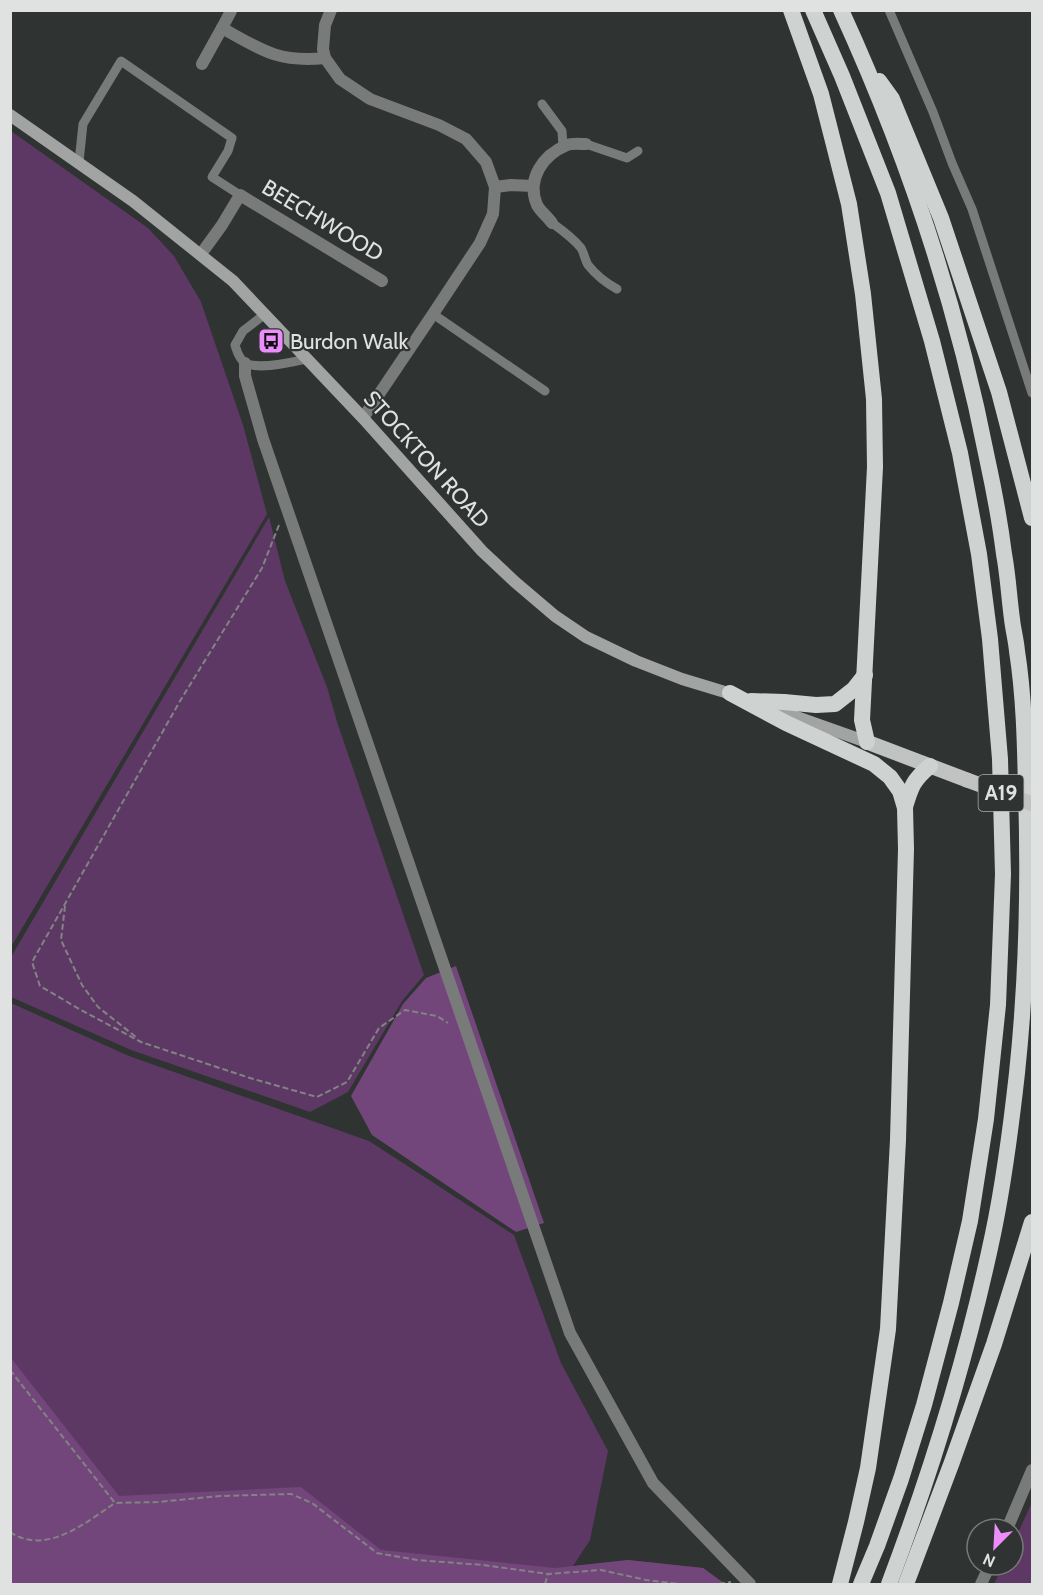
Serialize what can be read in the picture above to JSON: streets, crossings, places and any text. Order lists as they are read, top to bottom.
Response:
{
  "streets": {
    "highway": ["A19"],
    "main road": ["STOCKTON ROAD"],
    "street": ["BEECHWOOD"]
  },
  "crossings": [
    ["BEECHWOOD", "STOCKTON ROAD"]
  ],
  "places": {
    "bus stop": ["Burdon Walk"]
  },
  "north": "bottom left"
}
